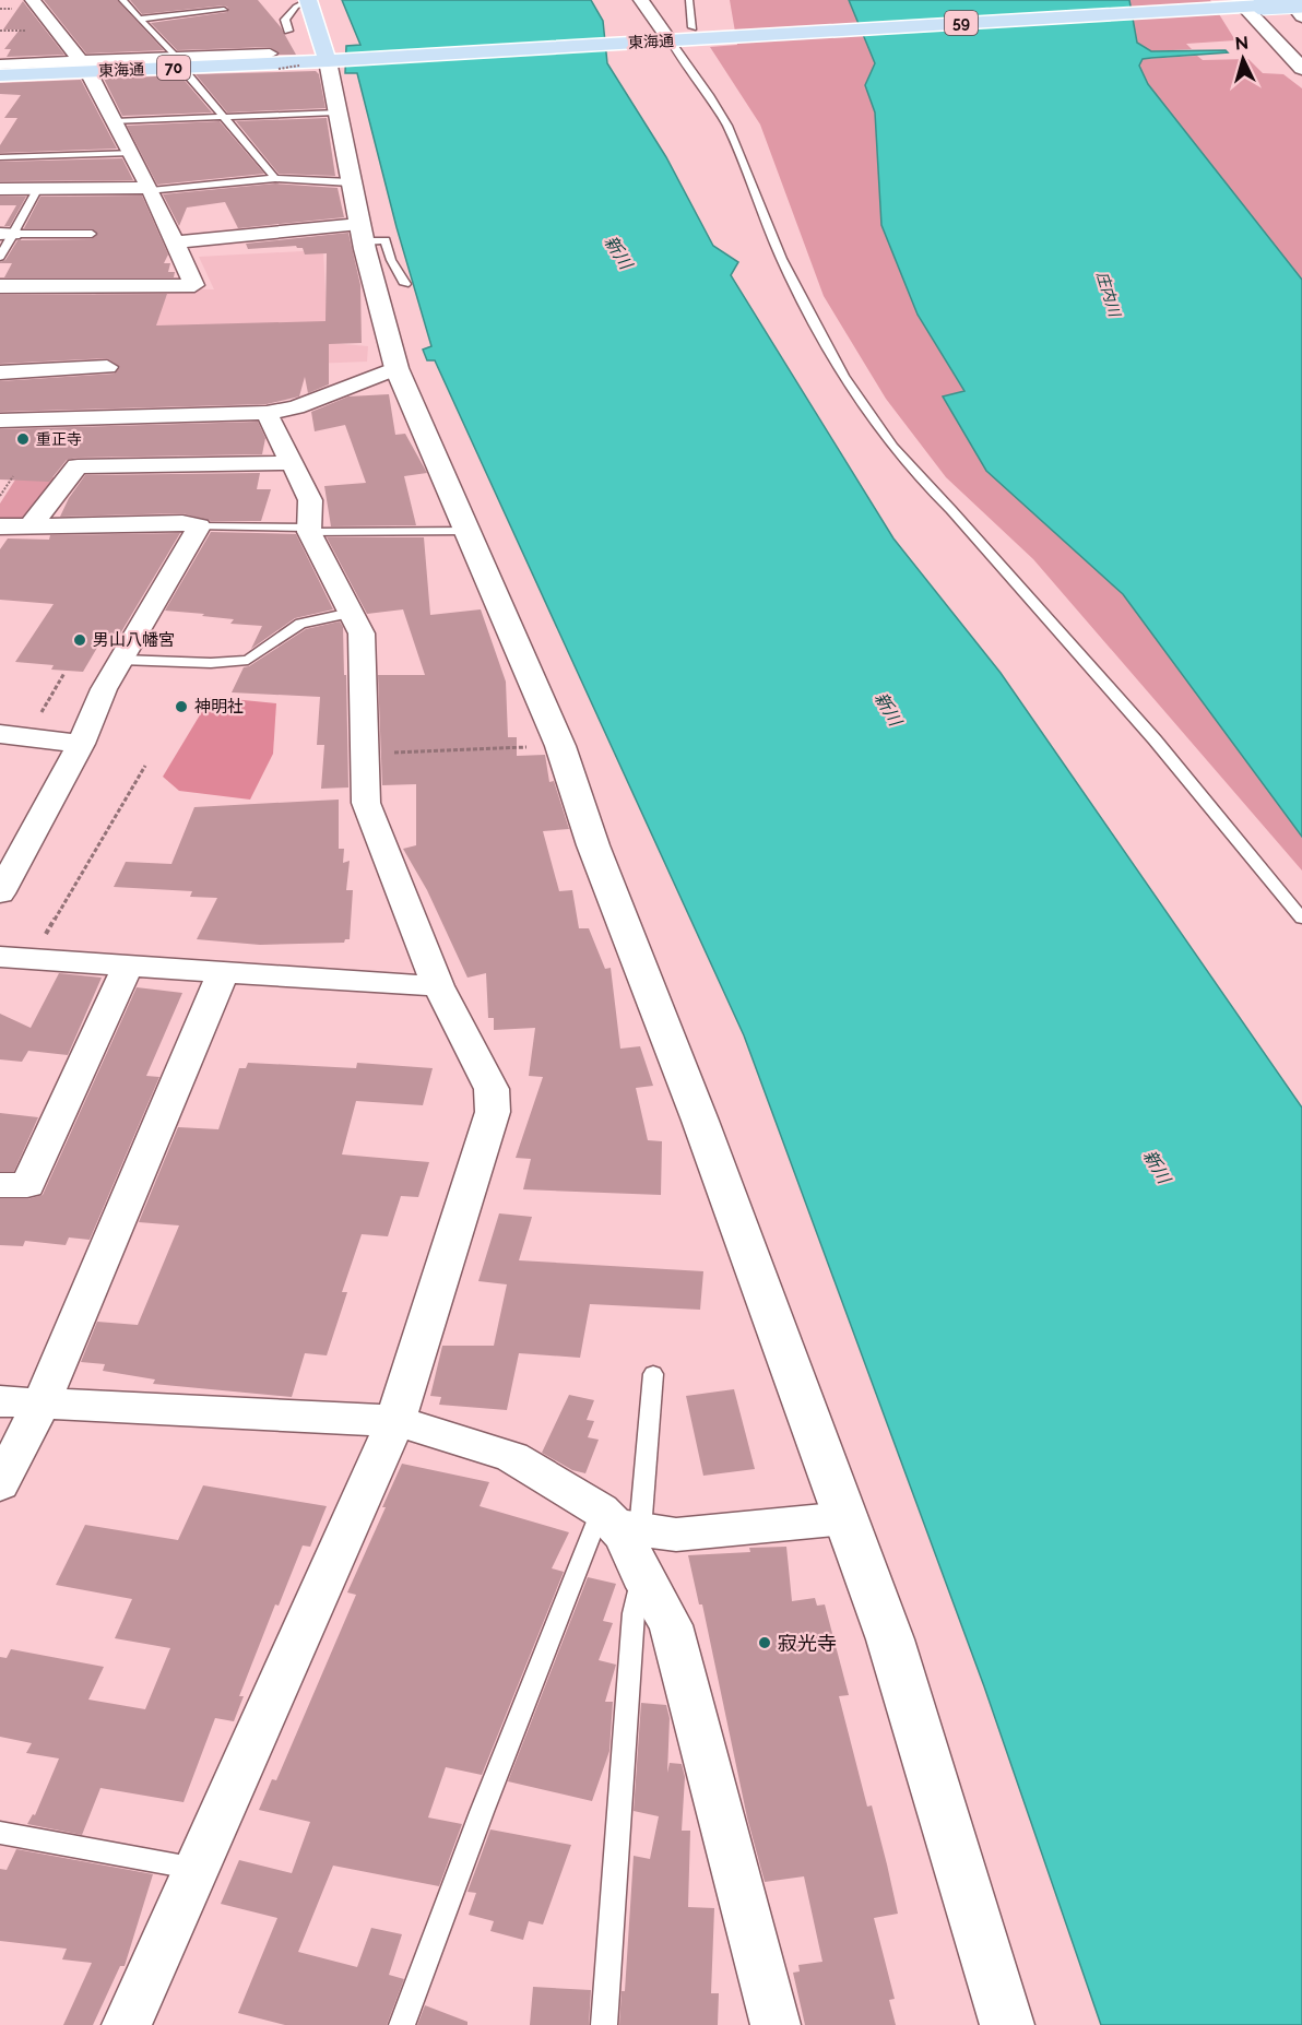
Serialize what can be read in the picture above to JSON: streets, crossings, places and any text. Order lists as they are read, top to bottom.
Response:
{
  "streets": {
    "main road": ["59", "東海通", "70"]
  },
  "water": ["新川", "庄内川"],
  "places": [
    "重正寺",
    "男山八幡宮",
    "神明社",
    "寂光寺"
  ],
  "north": "top"
}
